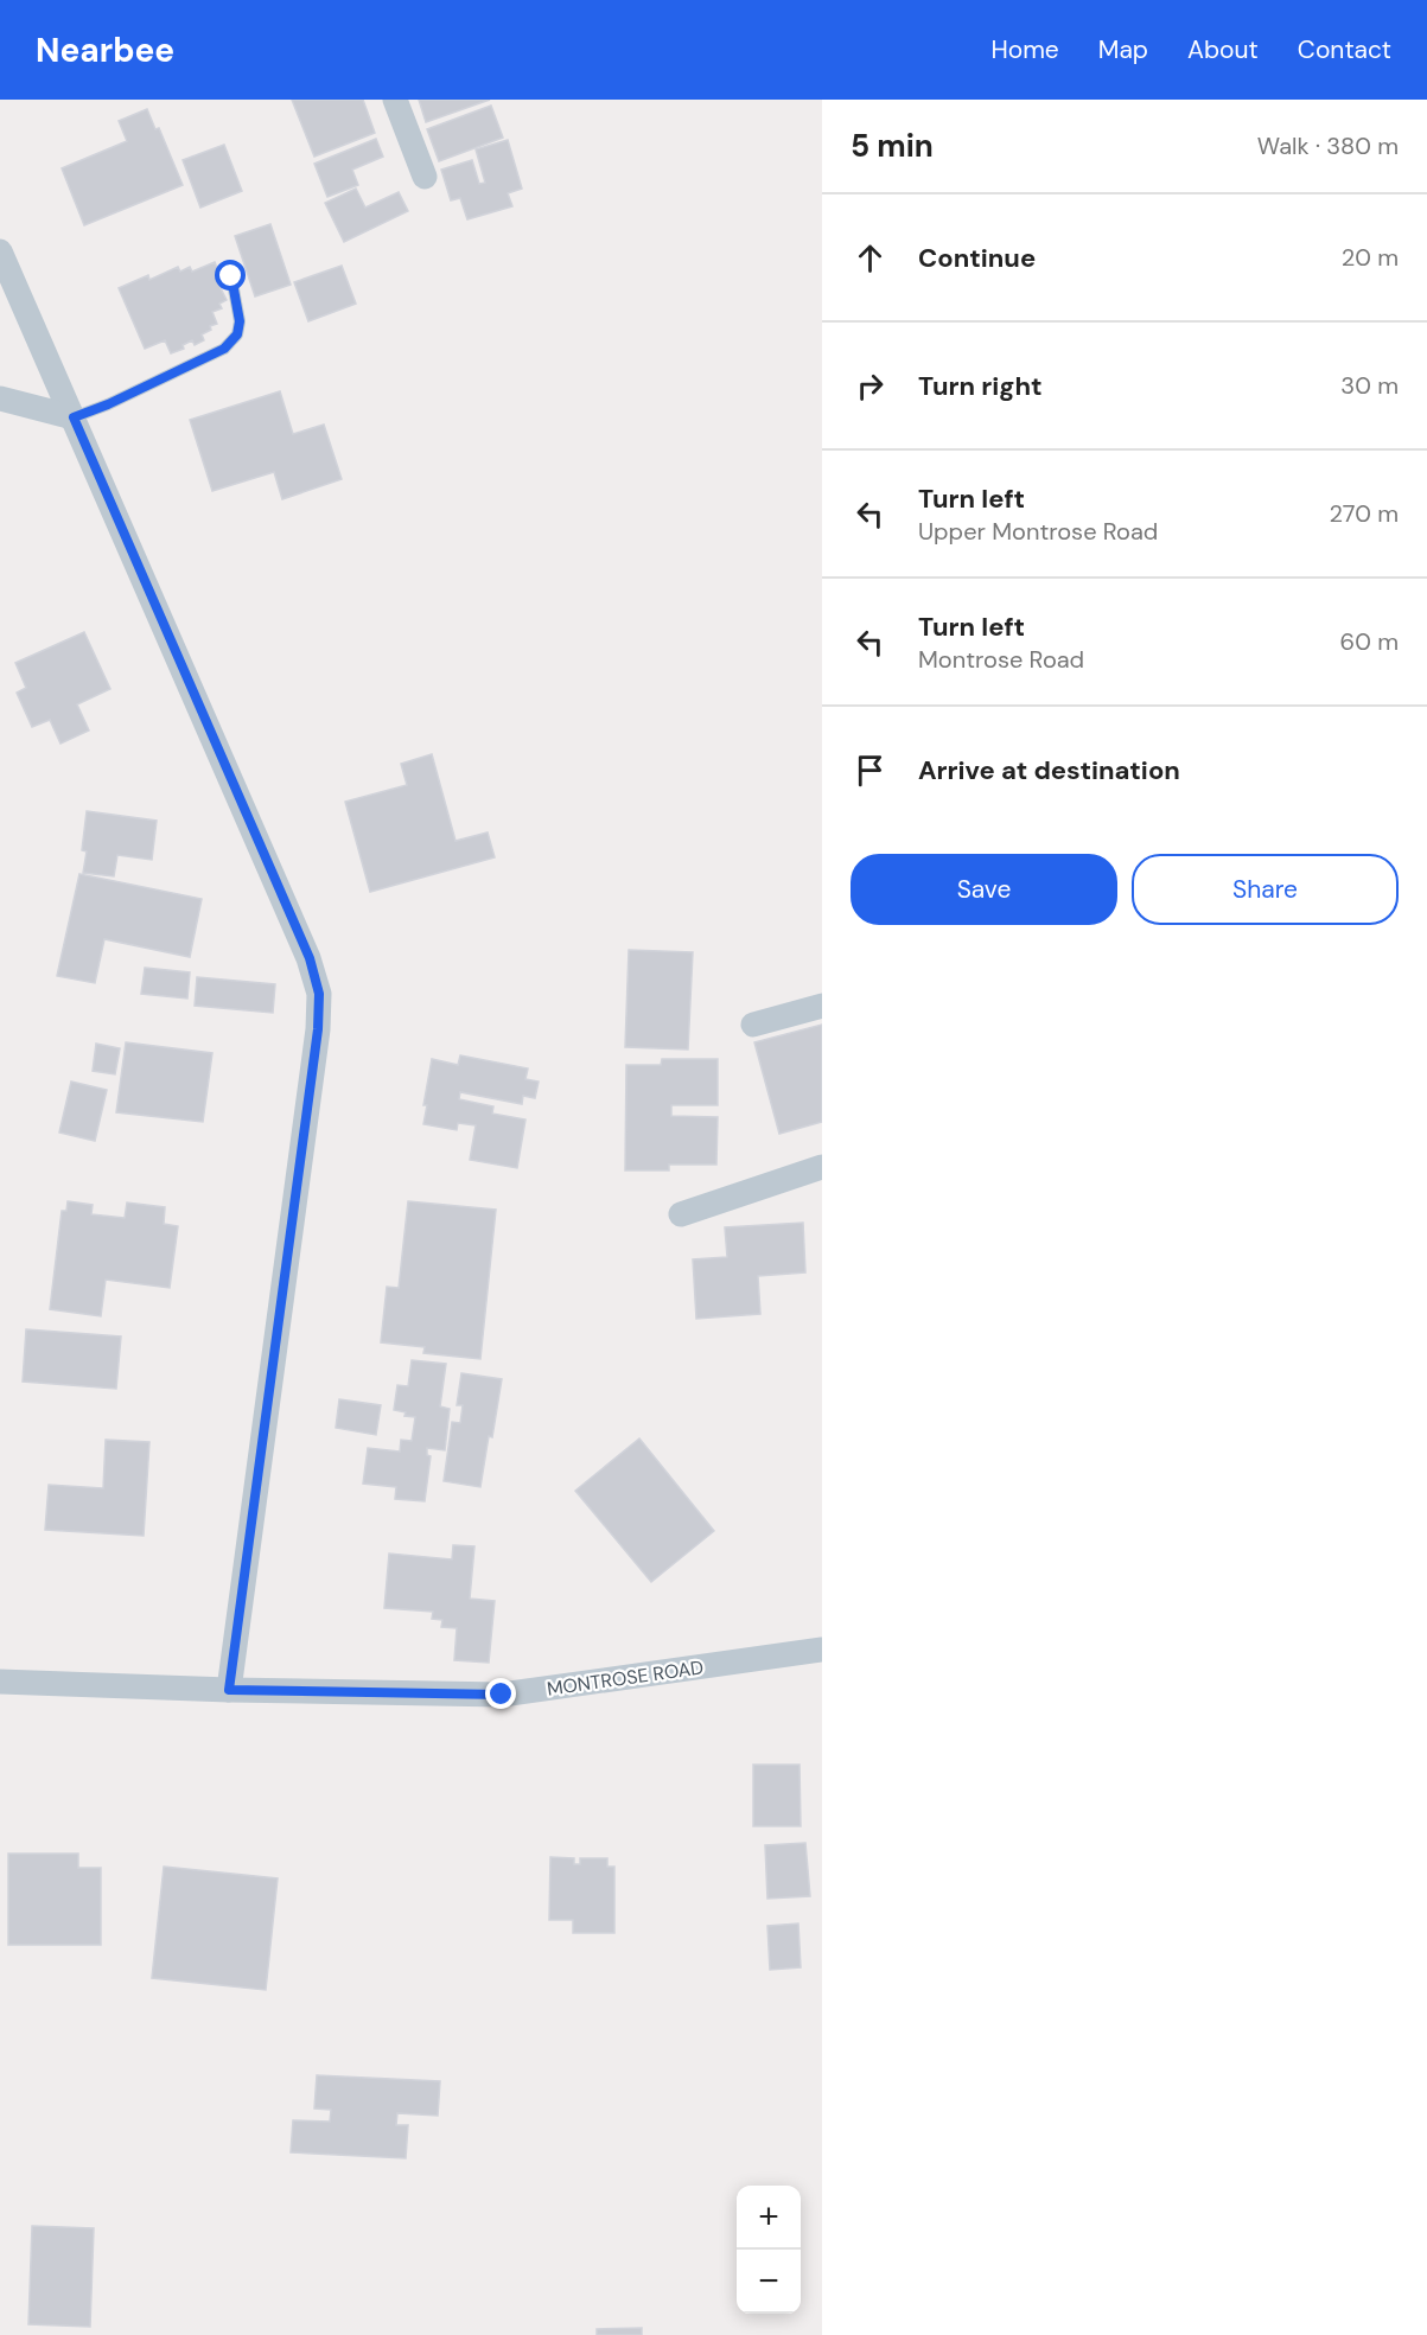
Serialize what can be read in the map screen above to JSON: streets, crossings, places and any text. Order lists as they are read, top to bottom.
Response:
{
  "streets": {
    "street": ["MONTROSE ROAD"]
  },
  "page": {
    "header": "Nearbee",
    "nav": [
      "Home",
      "Map",
      "About",
      "Contact"
    ],
    "heading": ["5 min", "Walk · 380 m"],
    "list": [
      ["Continue", "20 m"],
      ["Turn right", "30 m"],
      ["Turn left", "Upper Montrose Road", "270 m"],
      ["Turn left", "Montrose Road", "60 m"],
      "Arrive at destination"
    ],
    "buttons": ["Save", "Share"],
    "map_buttons": ["+", "−"]
  }
}
